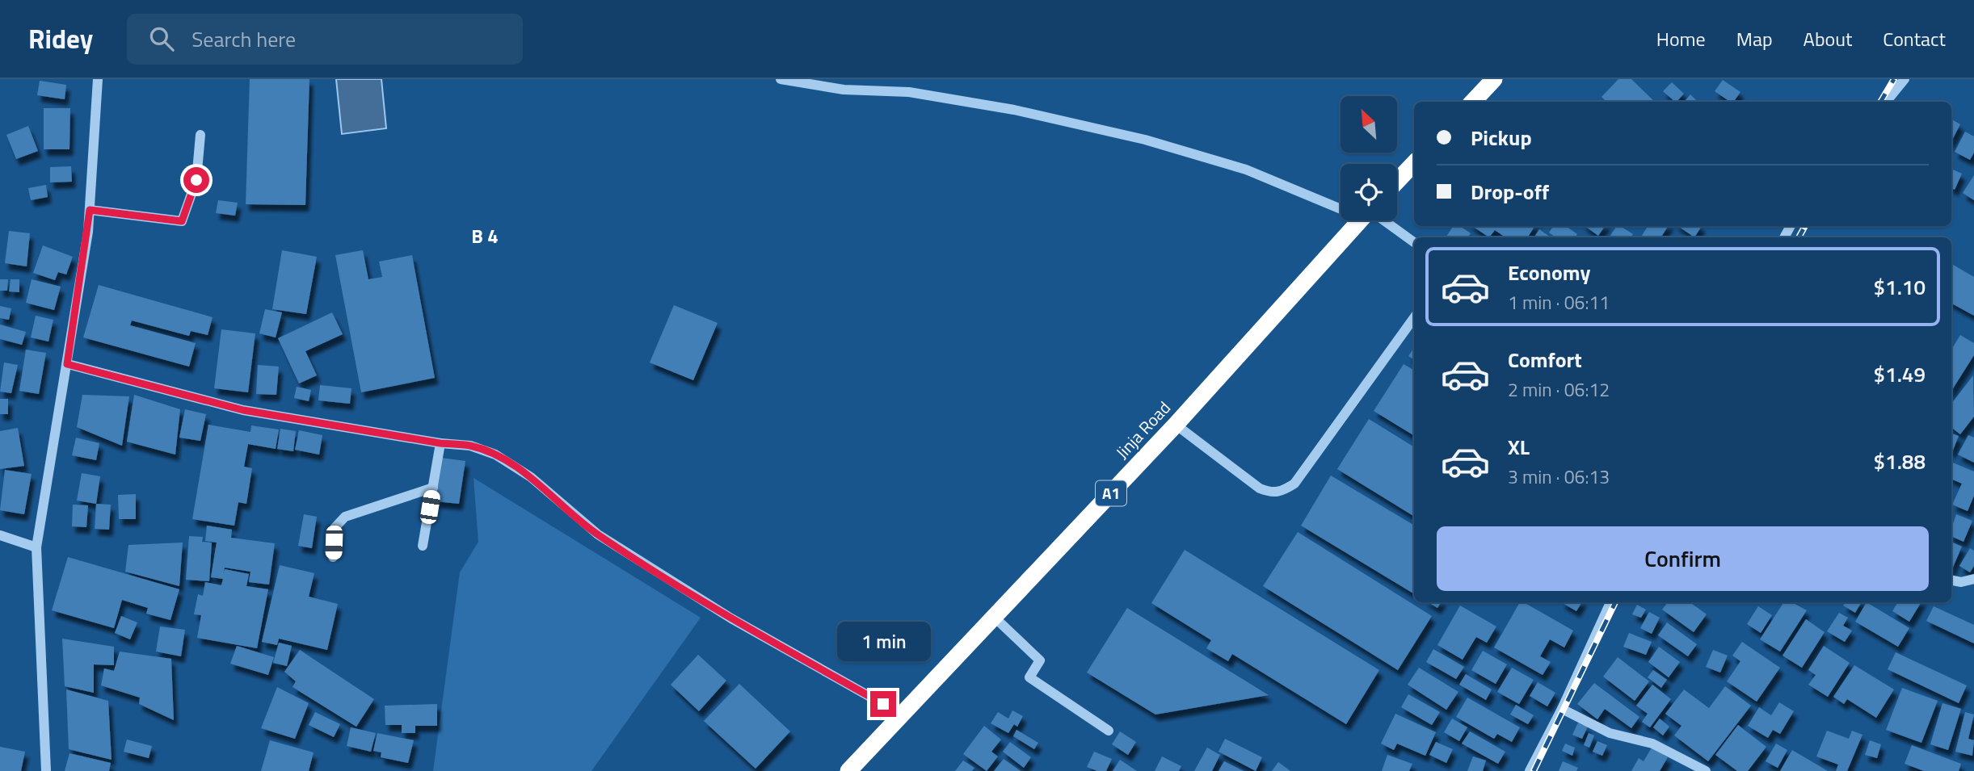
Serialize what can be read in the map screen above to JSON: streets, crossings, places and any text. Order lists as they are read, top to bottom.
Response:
{
  "streets": {
    "highway": ["Jinja Road", "A1"]
  },
  "districts": ["B 4"],
  "north": "top left",
  "page": {
    "header": "Ridey",
    "search": "Search here",
    "nav": [
      "Home",
      "Map",
      "About",
      "Contact"
    ],
    "banner": ["Pickup", "Drop-off"],
    "list": [
      {
        "name": "Economy",
        "note": "1 min · 06:11",
        "value": "$1.10"
      },
      {
        "name": "Comfort",
        "note": "2 min · 06:12",
        "value": "$1.49"
      },
      {
        "name": "XL",
        "note": "3 min · 06:13",
        "value": "$1.88"
      }
    ],
    "buttons": "Confirm",
    "bubble": "1 min"
  }
}
